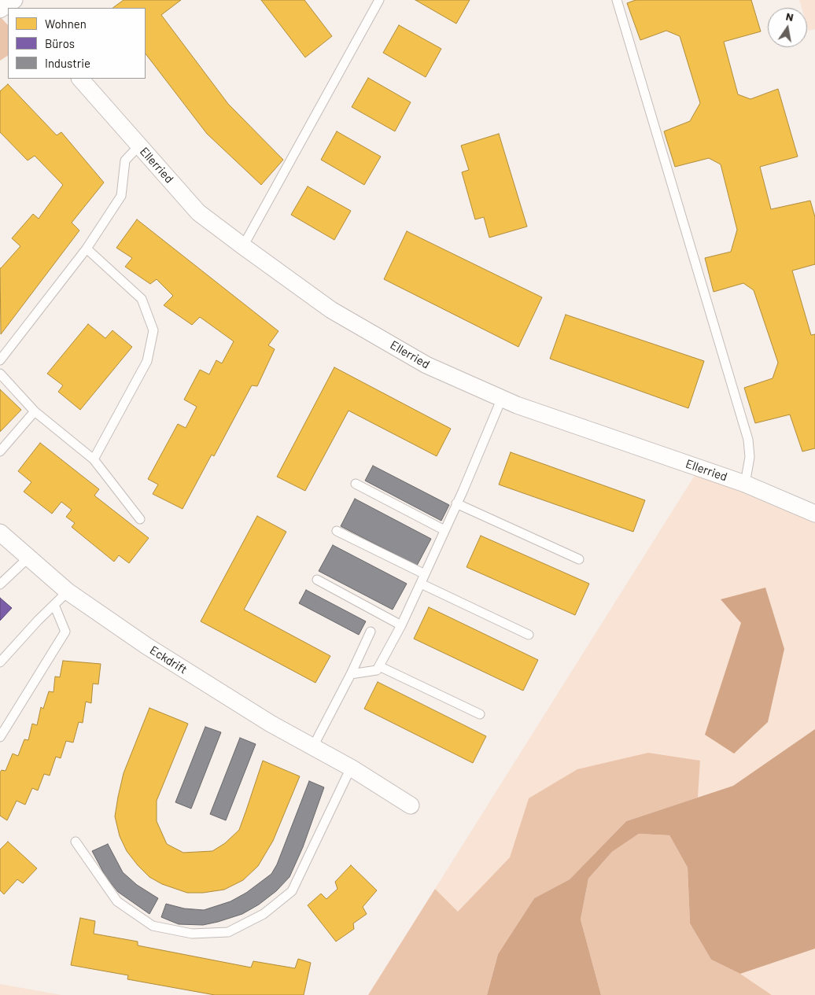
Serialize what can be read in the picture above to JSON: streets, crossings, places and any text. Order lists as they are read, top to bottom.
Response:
{
  "streets": {
    "street": ["Ellerried", "Eckdrift"]
  },
  "legend": ["Wohnen", "Büros", "Industrie"],
  "north": "top"
}
